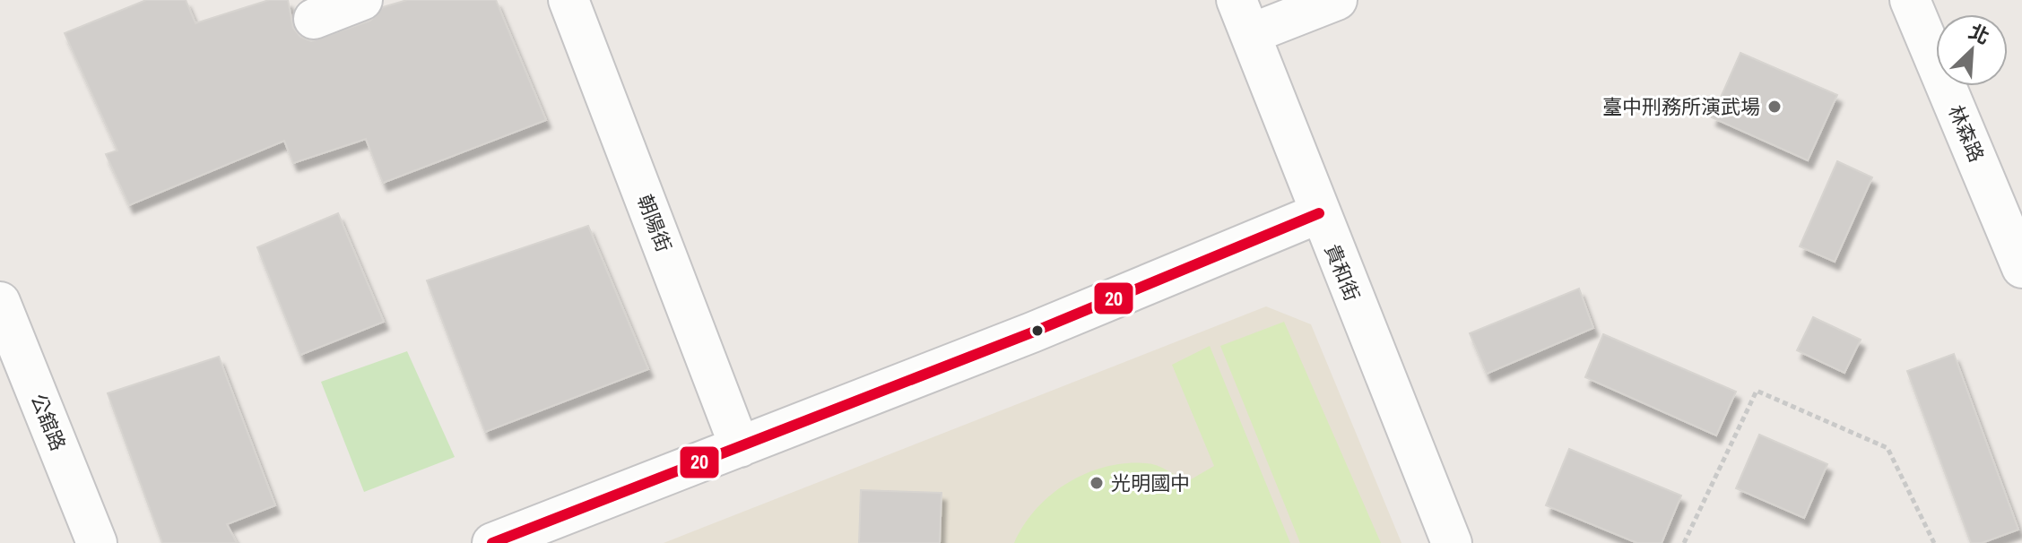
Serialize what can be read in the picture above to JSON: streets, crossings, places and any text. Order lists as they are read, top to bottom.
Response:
{
  "streets": {
    "street": [
      "林森路",
      "朝陽街",
      "貴和街",
      "公舘路"
    ]
  },
  "places": ["臺中刑務所演武場", "光明國中"],
  "lines": ["transit line 20"],
  "north": "top right"
}
